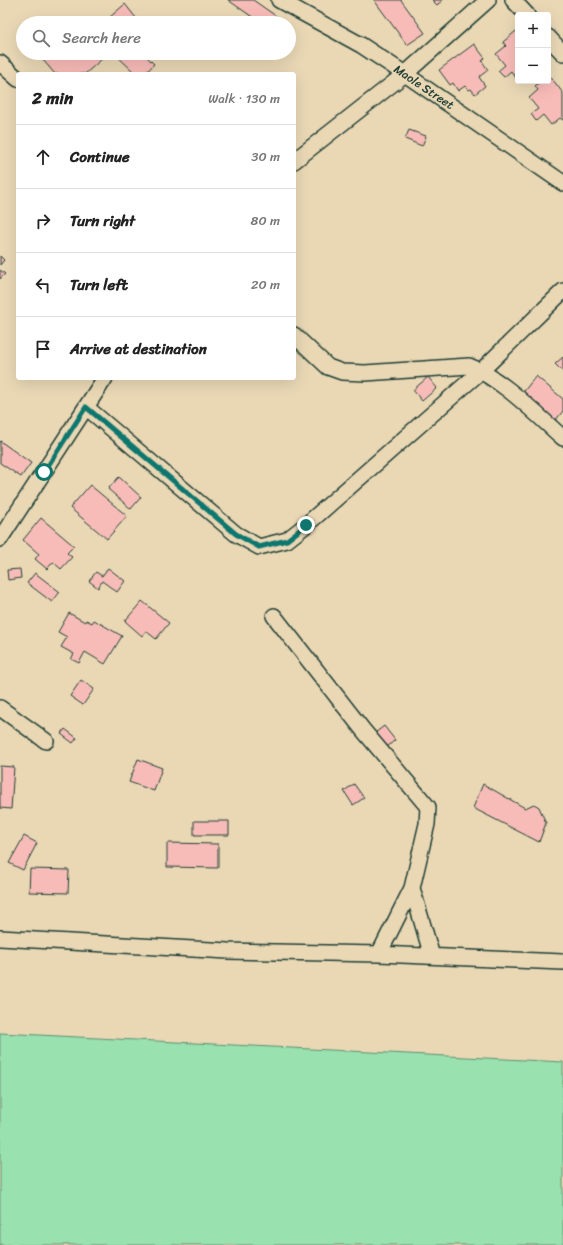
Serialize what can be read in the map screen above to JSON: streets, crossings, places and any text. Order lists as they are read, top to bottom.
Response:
{
  "streets": {
    "street": ["Maole Street"]
  },
  "page": {
    "map_buttons": ["+", "−"],
    "search": "Search here",
    "heading": ["2 min", "Walk · 130 m"],
    "list": [
      ["Continue", "30 m"],
      ["Turn right", "80 m"],
      ["Turn left", "20 m"],
      "Arrive at destination"
    ]
  }
}
